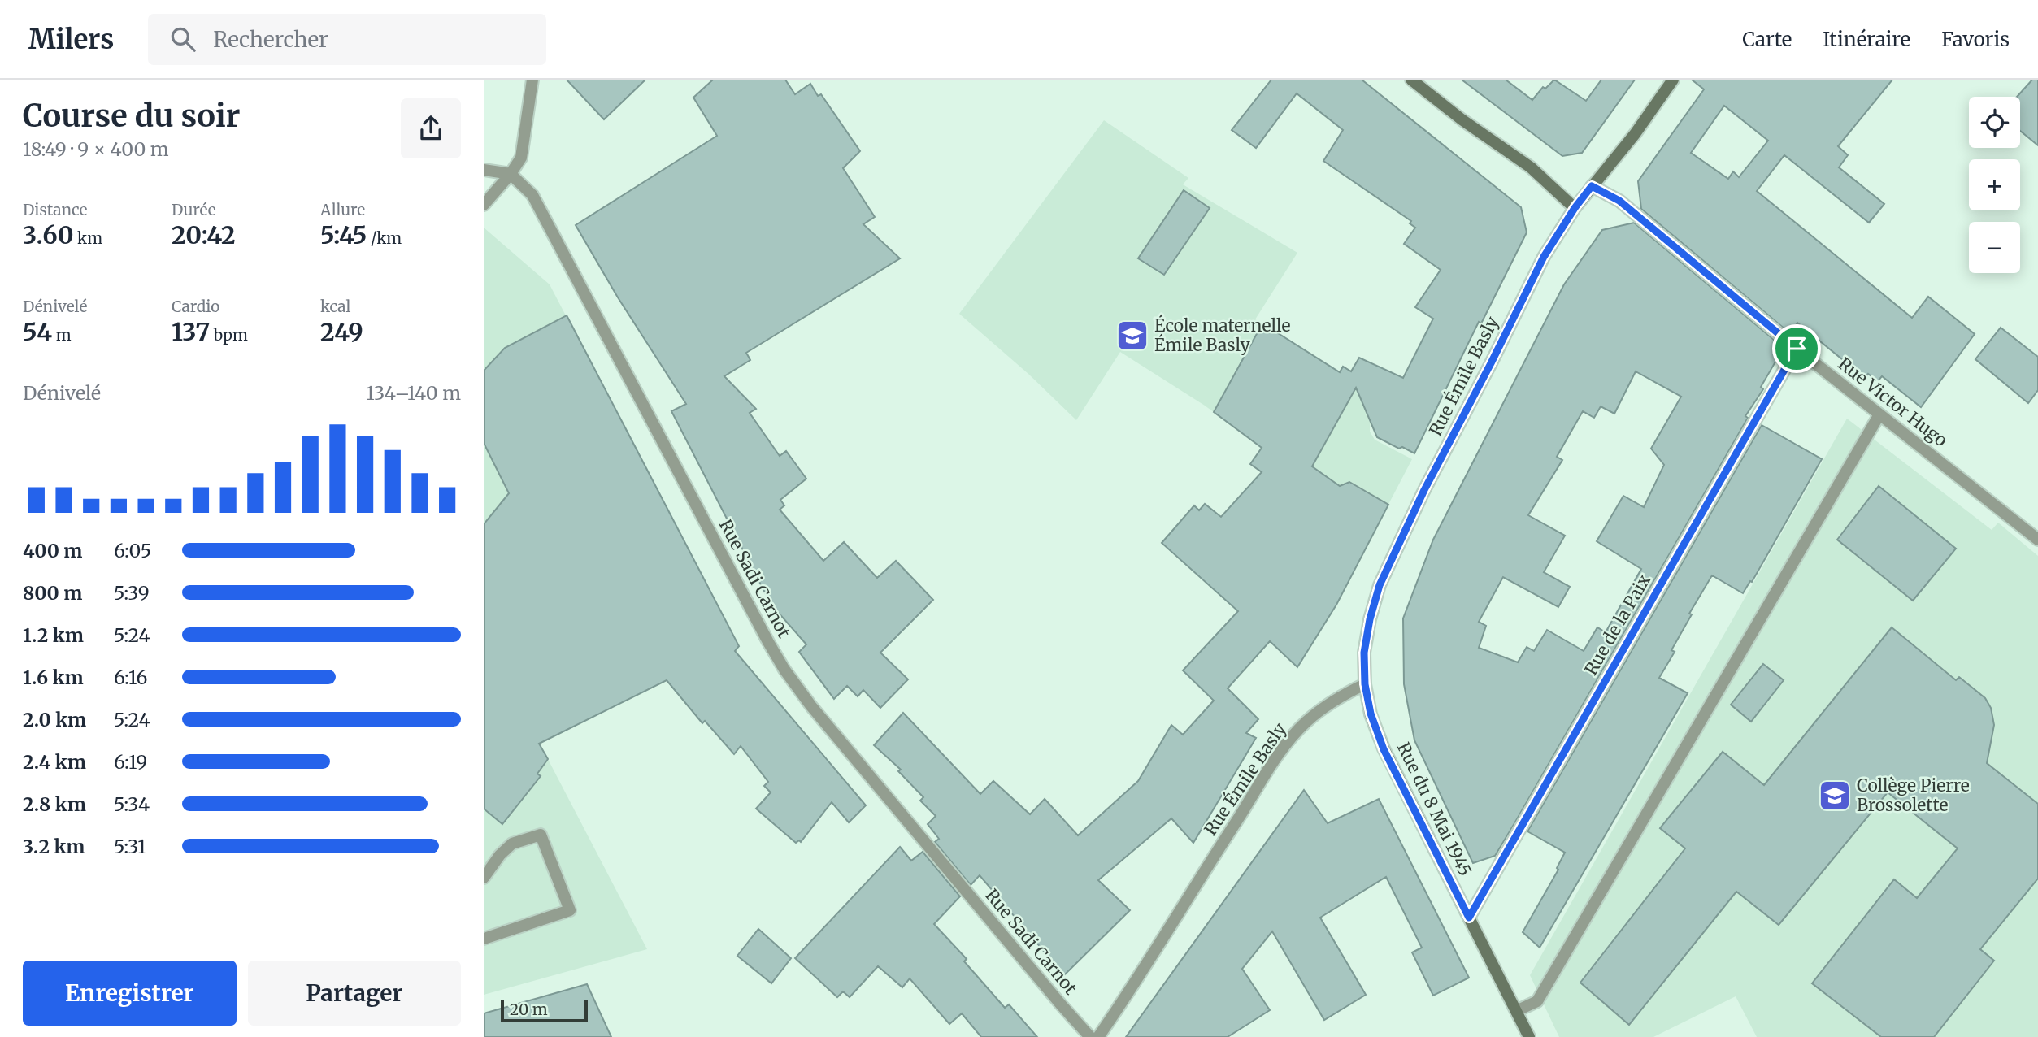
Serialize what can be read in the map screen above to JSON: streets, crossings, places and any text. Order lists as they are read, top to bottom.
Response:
{
  "streets": {
    "street": [
      "Rue Émile Basly",
      "Rue Victor Hugo",
      "Rue Sadi Carnot",
      "Rue de la Paix",
      "Rue du 8 Mai 1945"
    ]
  },
  "crossings": [
    ["Rue Émile Basly", "Rue Victor Hugo"],
    ["Rue Émile Basly", "Rue du 8 Mai 1945"],
    ["Rue Victor Hugo", "Rue de la Paix"],
    ["Rue de la Paix", "Rue du 8 Mai 1945"]
  ],
  "places": {
    "school or university": ["École maternelle Émile Basly", "Collège Pierre Brossolette"]
  },
  "scale_bar": "20 m",
  "page": {
    "header": "Milers",
    "search": "Rechercher",
    "nav": ["Carte", "Itinéraire", "Favoris"],
    "heading": ["Course du soir", "18:49 · 9 × 400 m"],
    "map_buttons": ["+", "−"],
    "stats": [
      ["Distance", "3.60 km"],
      ["Durée", "20:42"],
      ["Allure", "5:45 /km"],
      ["Dénivelé", "54 m"],
      ["Cardio", "137 bpm"],
      ["kcal", "249"]
    ],
    "chart": ["Dénivelé", "134–140 m"],
    "list": [
      {
        "name": "400 m",
        "note": "6:05"
      },
      {
        "name": "800 m",
        "note": "5:39"
      },
      {
        "name": "1.2 km",
        "note": "5:24"
      },
      {
        "name": "1.6 km",
        "note": "6:16"
      },
      {
        "name": "2.0 km",
        "note": "5:24"
      },
      {
        "name": "2.4 km",
        "note": "6:19"
      },
      {
        "name": "2.8 km",
        "note": "5:34"
      },
      {
        "name": "3.2 km",
        "note": "5:31"
      }
    ],
    "buttons": ["Enregistrer", "Partager"],
    "scale": "20 m"
  }
}
